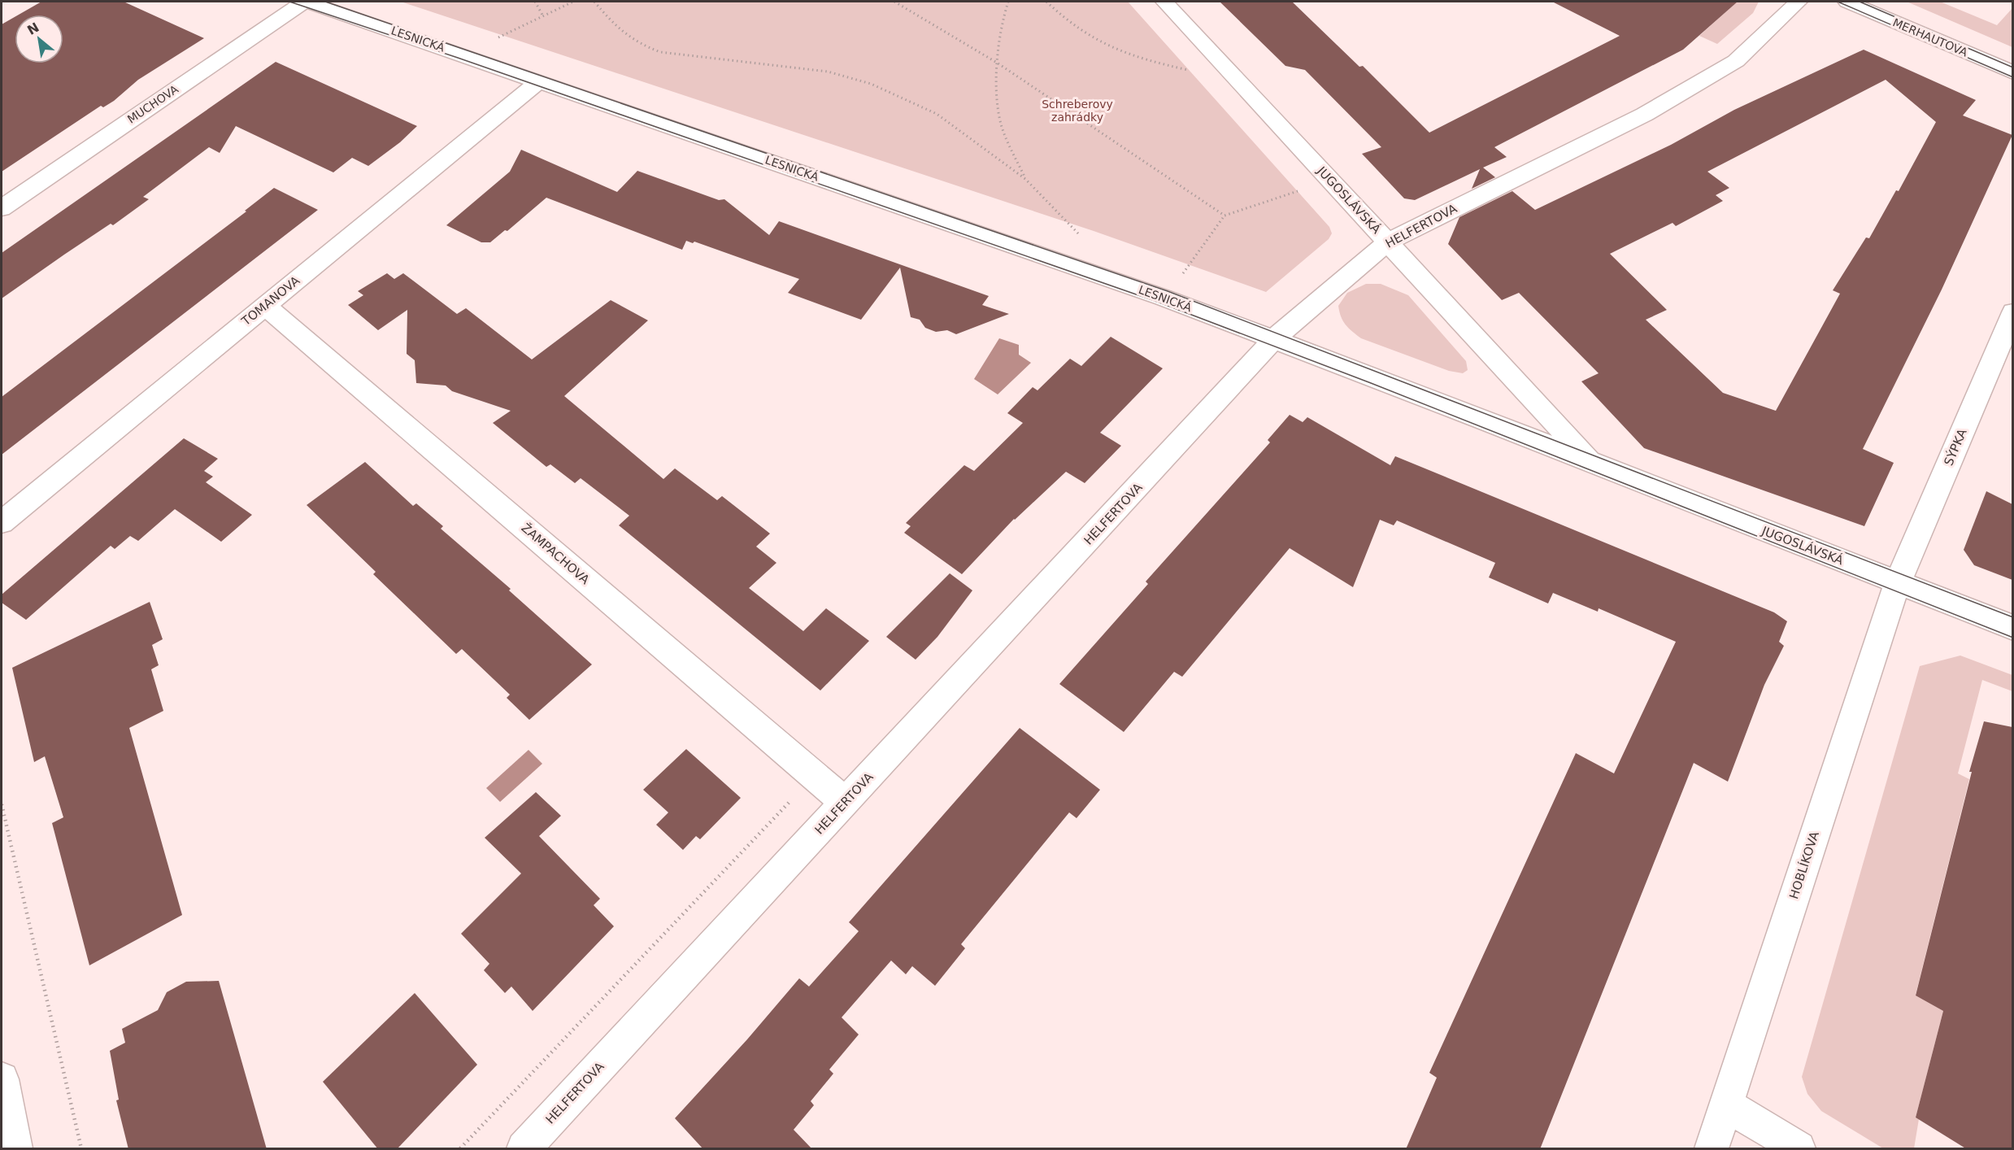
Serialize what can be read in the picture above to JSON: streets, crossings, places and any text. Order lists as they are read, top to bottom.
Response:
{
  "streets": {
    "street": [
      "MERHAUTOVA",
      "LESNICKÁ",
      "MUCHOVA",
      "JUGOSLÁVSKÁ",
      "HELFERTOVA",
      "TOMANOVA",
      "SÝPKA",
      "ŽAMPACHOVA",
      "HOBLÍKOVA"
    ]
  },
  "crossings": [
    ["LESNICKÁ", "MUCHOVA"],
    ["LESNICKÁ", "JUGOSLÁVSKÁ"],
    ["LESNICKÁ", "HELFERTOVA"],
    ["LESNICKÁ", "TOMANOVA"],
    ["JUGOSLÁVSKÁ", "HELFERTOVA"],
    ["JUGOSLÁVSKÁ", "SÝPKA"],
    ["JUGOSLÁVSKÁ", "HOBLÍKOVA"],
    ["HELFERTOVA", "ŽAMPACHOVA"],
    ["TOMANOVA", "ŽAMPACHOVA"],
    ["SÝPKA", "HOBLÍKOVA"]
  ],
  "parks": ["Schreberovy zahrádky"],
  "north": "top left"
}
